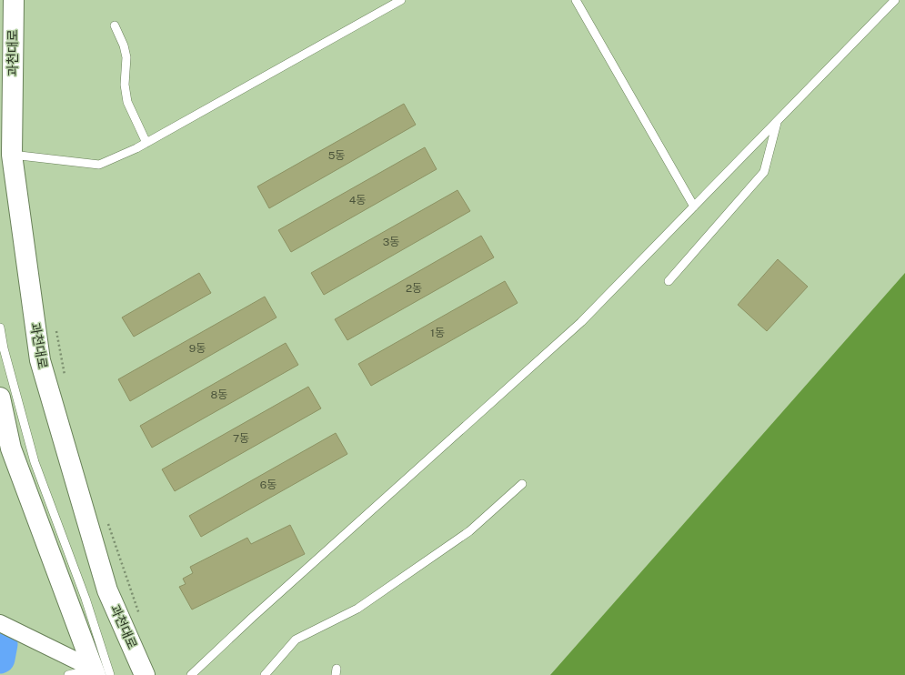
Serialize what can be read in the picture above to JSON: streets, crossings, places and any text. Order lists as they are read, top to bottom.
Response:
{
  "streets": {
    "main road": ["과천대로"]
  },
  "house_numbers": [
    "5동",
    "4동",
    "3동",
    "2동",
    "1동",
    "9동",
    "8동",
    "7동",
    "6동"
  ]
}
